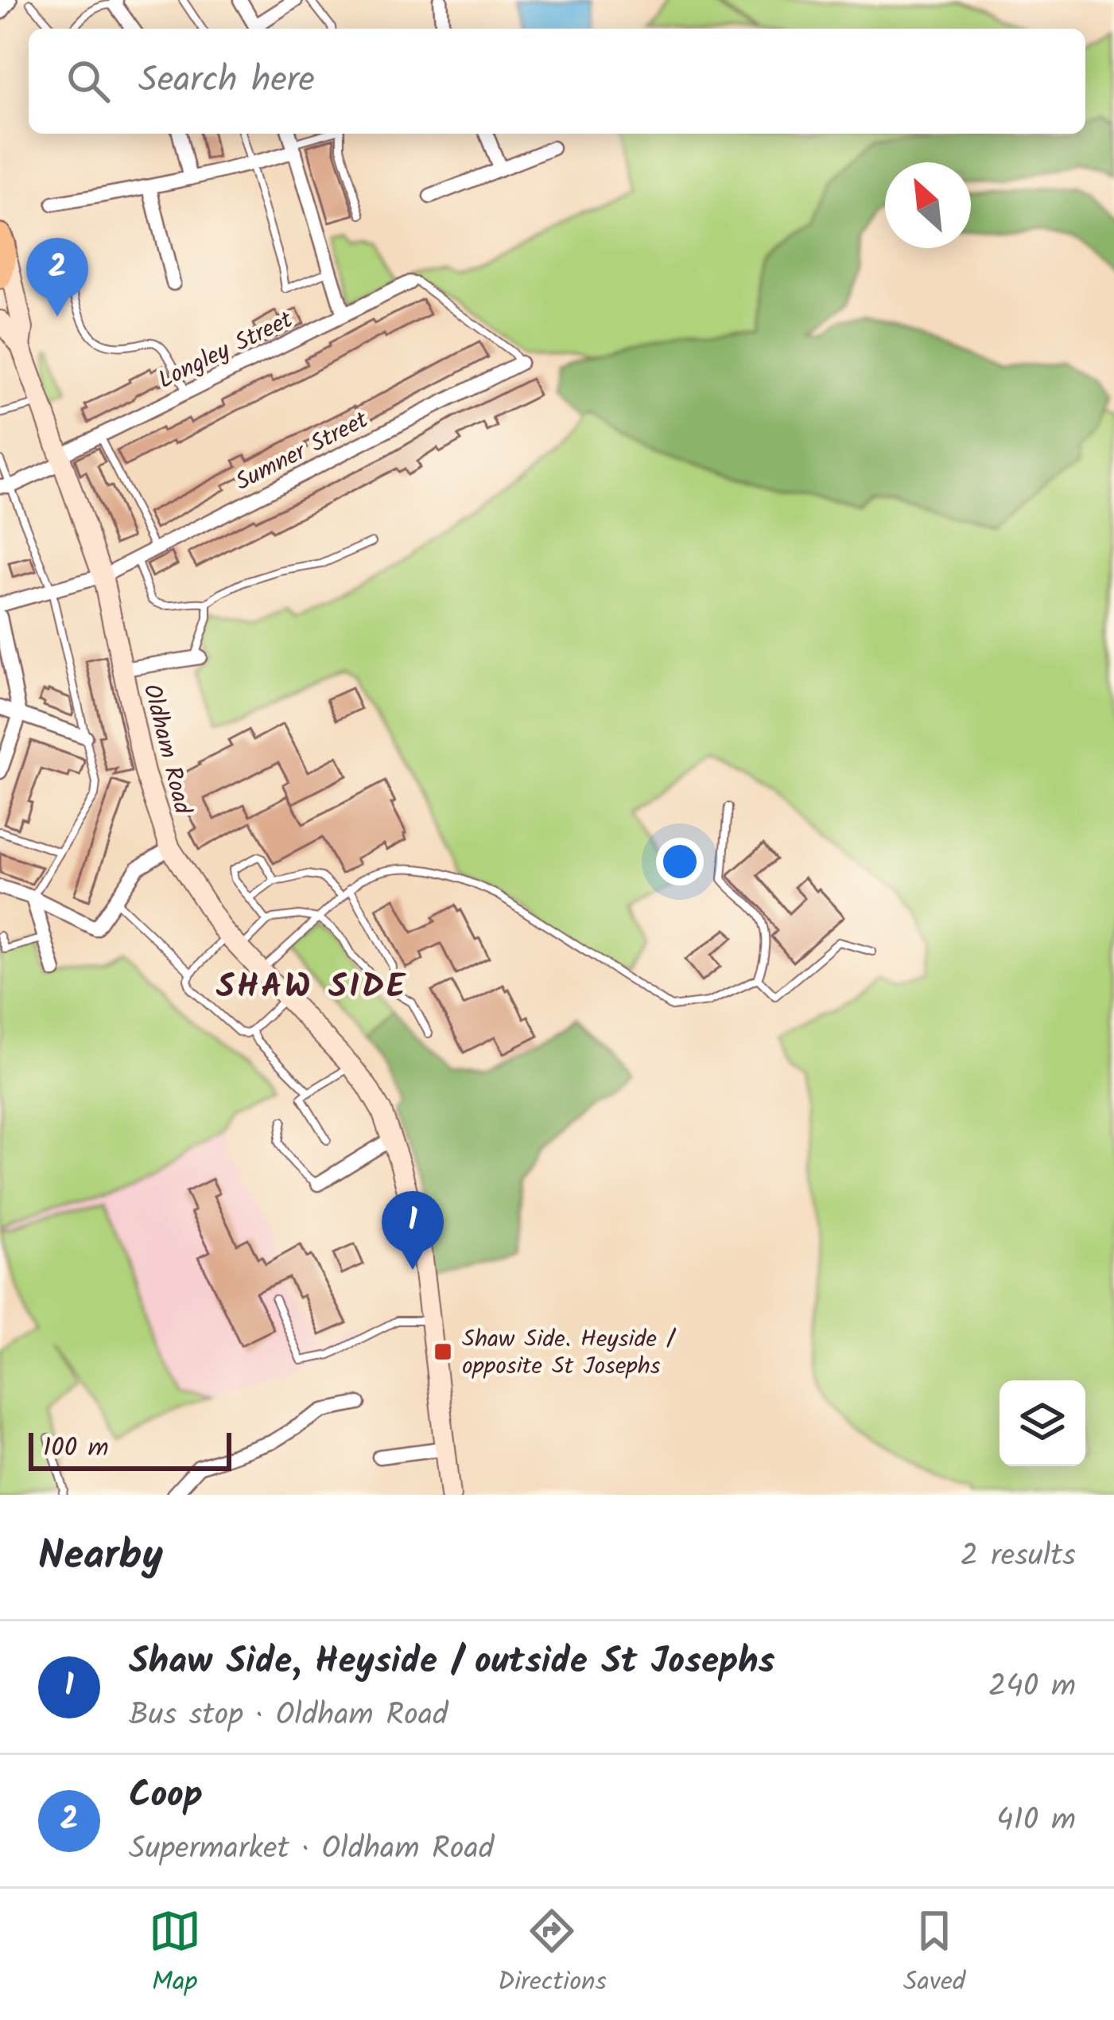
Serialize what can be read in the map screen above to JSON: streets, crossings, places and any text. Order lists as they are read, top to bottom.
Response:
{
  "streets": {
    "main road": ["Oldham Road"],
    "street": ["Longley Street", "Sumner Street"]
  },
  "crossings": [
    ["Longley Street", "Oldham Road"],
    ["Sumner Street", "Oldham Road"]
  ],
  "districts": ["SHAW SIDE"],
  "places": {
    "transit": ["Shaw Side. Heyside / opposite St Josephs"]
  },
  "scale_bar": "100 m",
  "north": "top left",
  "page": {
    "search": "Search here",
    "pins": ["2", "1"],
    "scale": "100 m",
    "heading": ["Nearby", "2 results"],
    "list": [
      {
        "mark": "1",
        "name": "Shaw Side, Heyside / outside St Josephs",
        "note": "Bus stop · Oldham Road",
        "value": "240 m"
      },
      {
        "mark": "2",
        "name": "Coop",
        "note": "Supermarket · Oldham Road",
        "value": "410 m"
      }
    ],
    "nav": ["Map", "Directions", "Saved"]
  }
}
